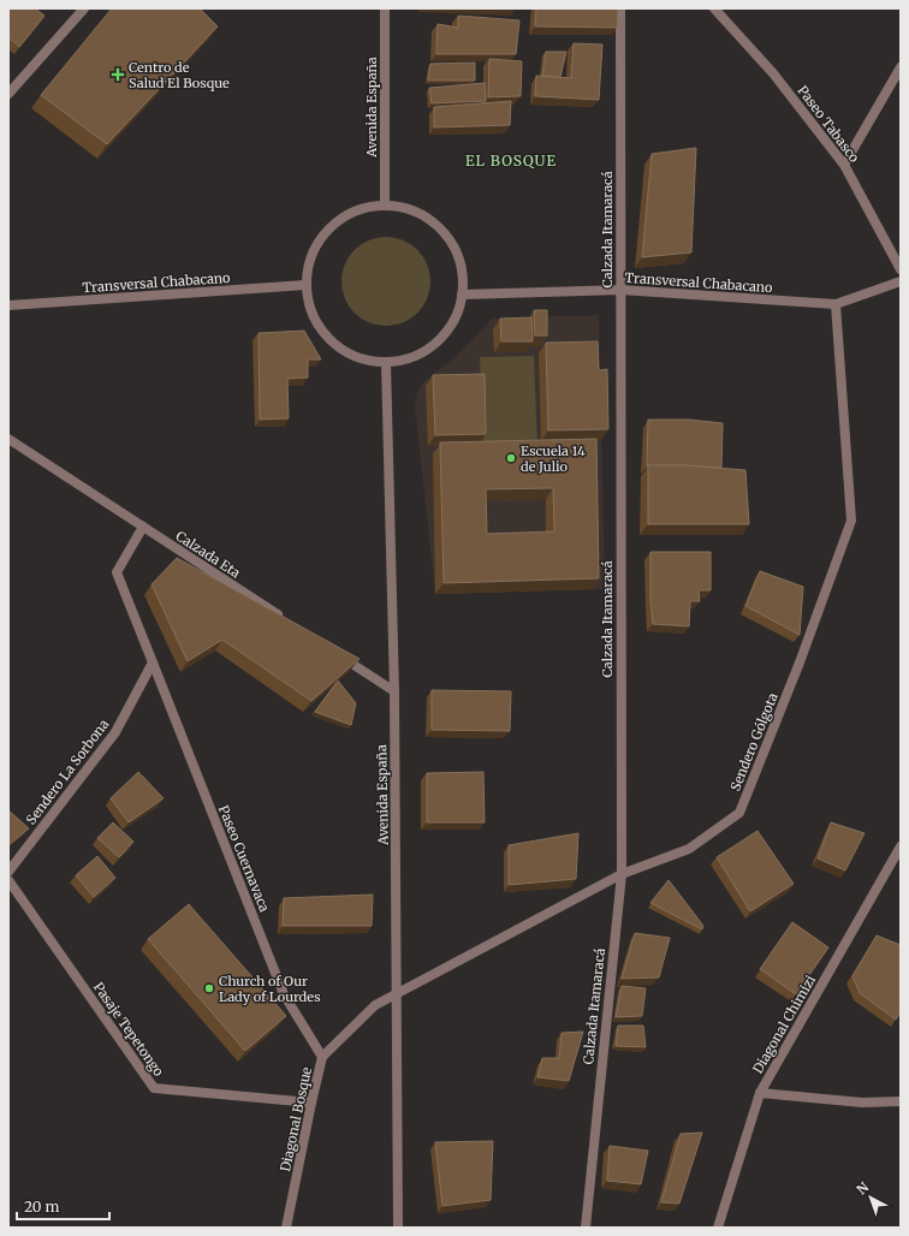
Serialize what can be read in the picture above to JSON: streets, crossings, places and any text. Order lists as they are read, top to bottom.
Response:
{
  "streets": {
    "street": [
      "Avenida España",
      "Paseo Tabasco",
      "Calzada Itamaracá",
      "Transversal Chabacano",
      "Calzada Eta",
      "Sendero Gólgota",
      "Sendero La Sorbona",
      "Paseo Cuernavaca",
      "Diagonal Chimizi",
      "Pasaje Tepetongo",
      "Diagonal Bosque"
    ]
  },
  "crossings": [
    ["Avenida España", "Transversal Chabacano"],
    ["Avenida España", "Sendero Gólgota"],
    ["Avenida España", "Diagonal Bosque"],
    ["Calzada Itamaracá", "Transversal Chabacano"],
    ["Calzada Itamaracá", "Sendero Gólgota"],
    ["Transversal Chabacano", "Sendero Gólgota"],
    ["Sendero Gólgota", "Diagonal Bosque"],
    ["Sendero La Sorbona", "Paseo Cuernavaca"],
    ["Paseo Cuernavaca", "Diagonal Bosque"],
    ["Pasaje Tepetongo", "Diagonal Bosque"]
  ],
  "districts": ["EL BOSQUE"],
  "places": {
    "health": ["Centro de Salud El Bosque"],
    "other": ["Escuela 14 de Julio", "Church of Our Lady of Lourdes"]
  },
  "scale_bar": "20 m",
  "north": "top left"
}
